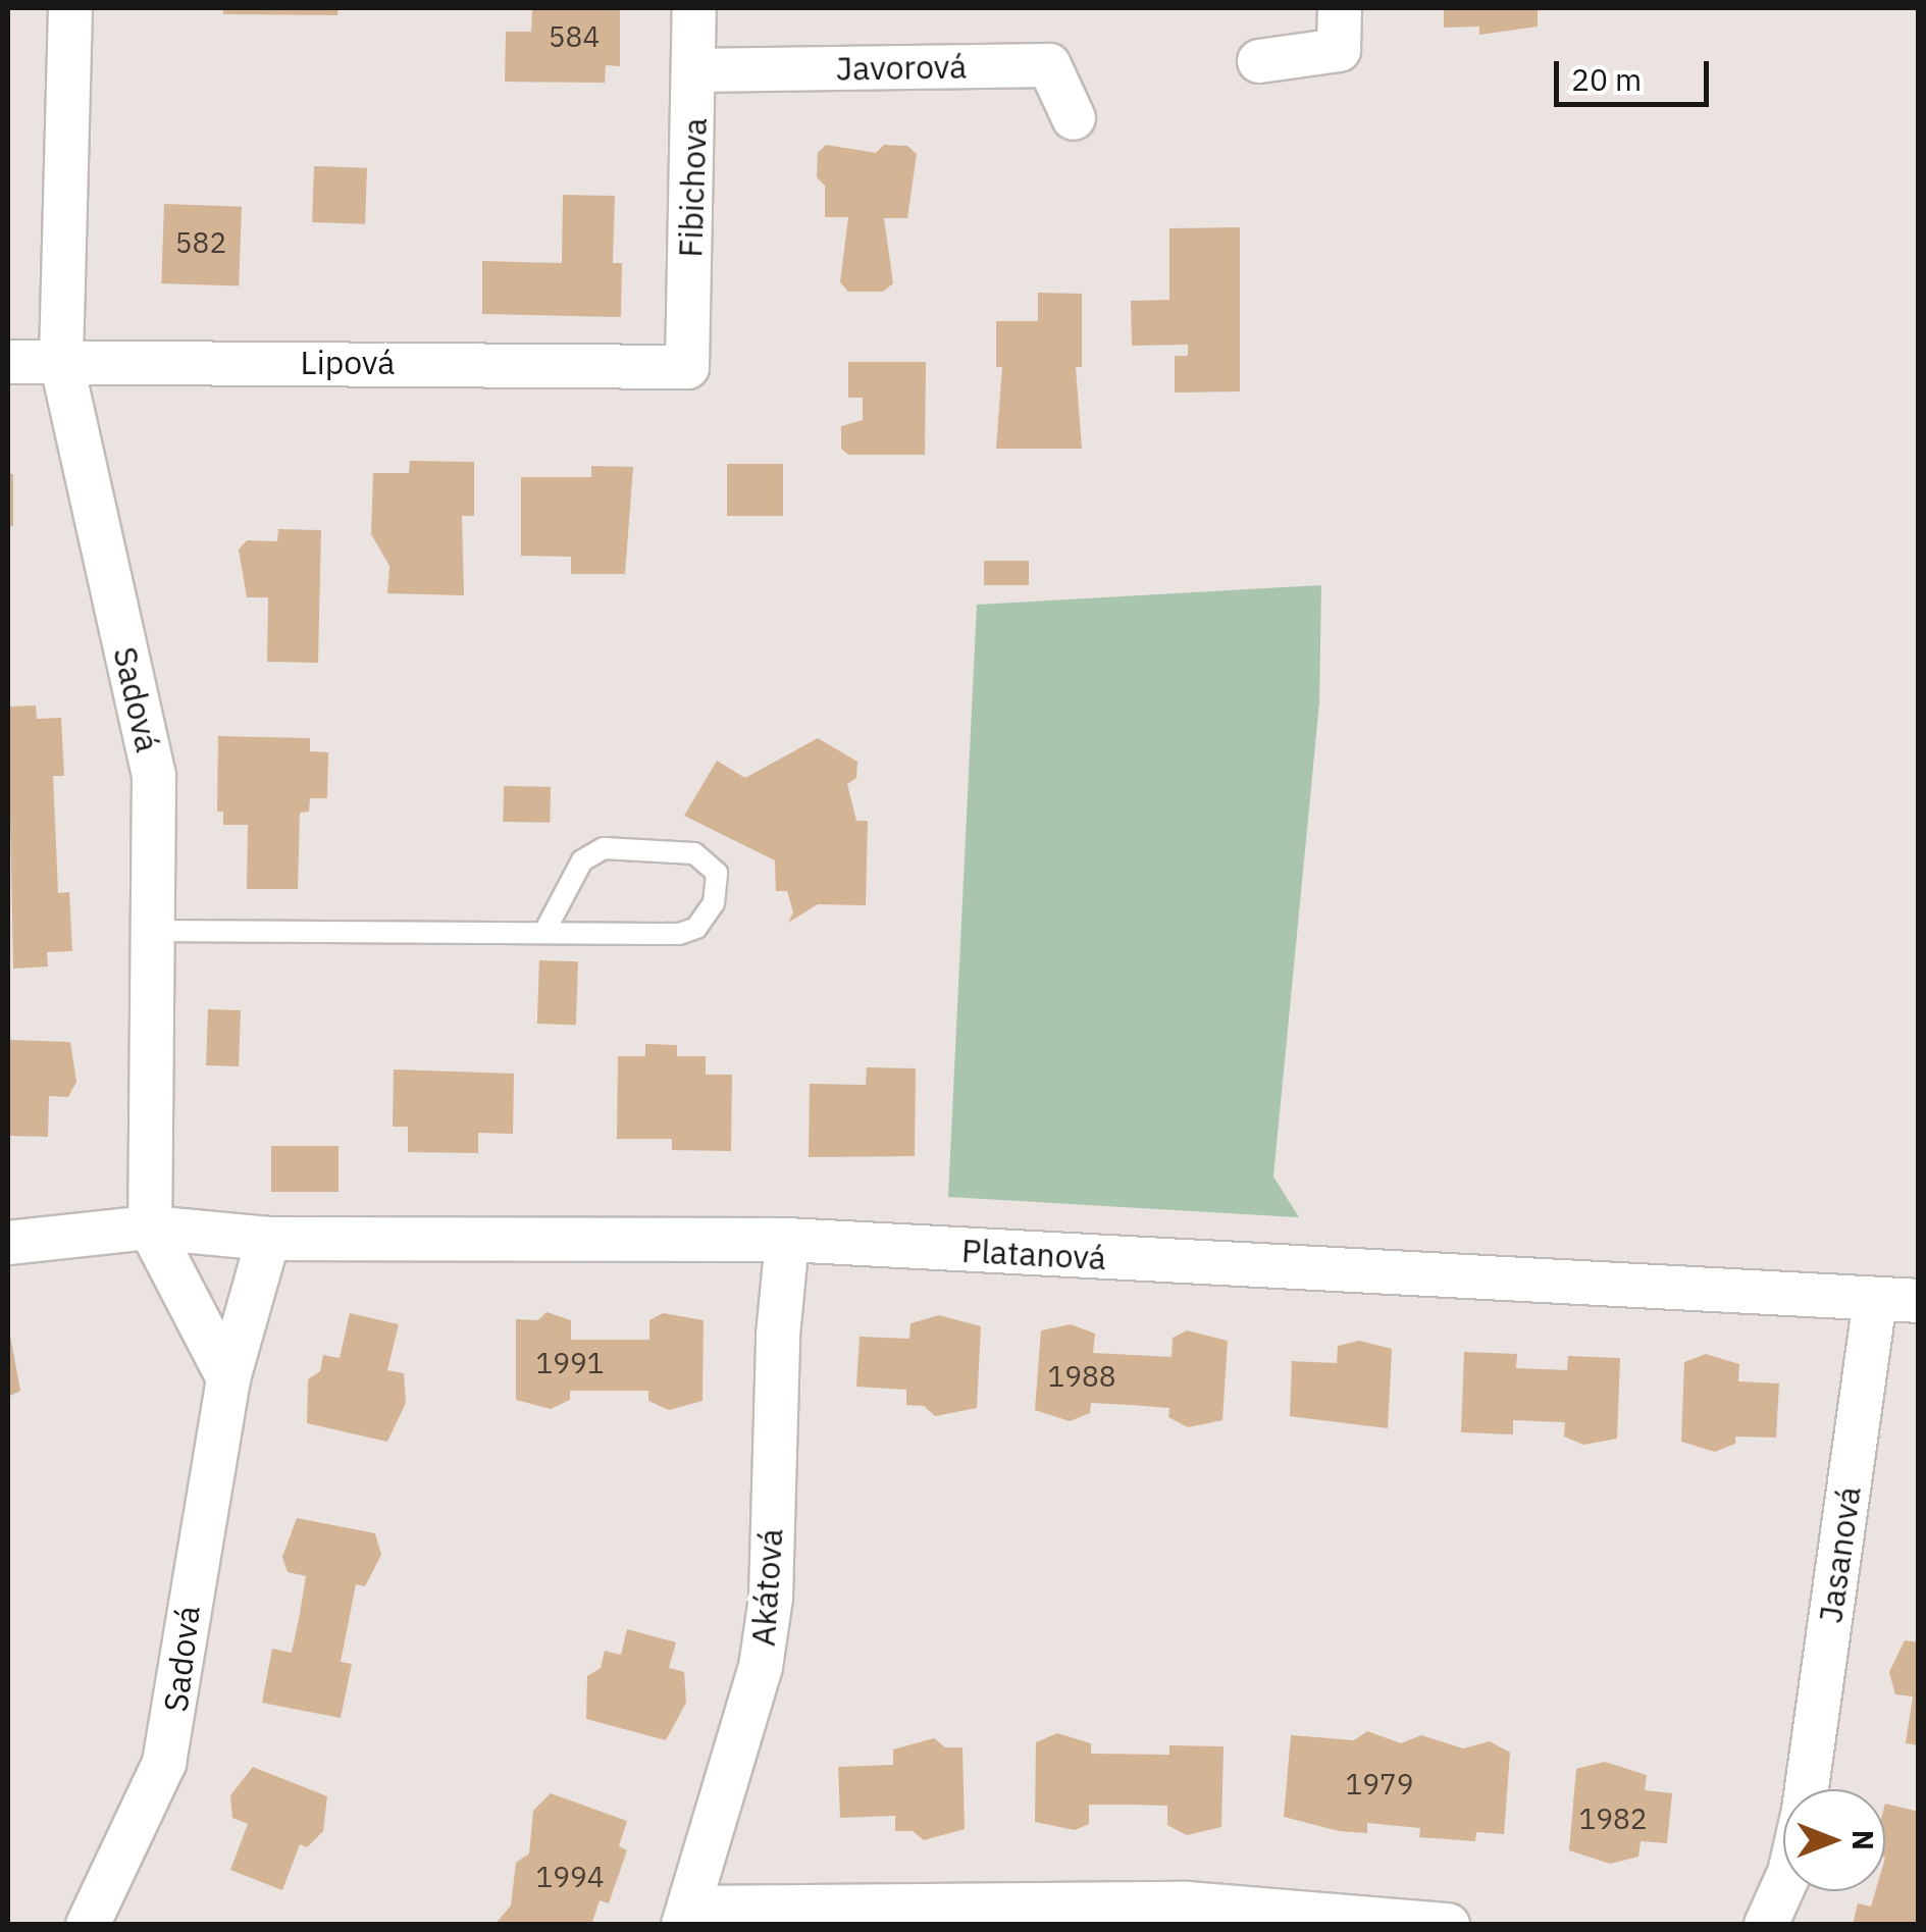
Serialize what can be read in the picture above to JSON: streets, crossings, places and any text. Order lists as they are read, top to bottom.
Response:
{
  "streets": {
    "street": [
      "Javorová",
      "Fibichova",
      "Lipová",
      "Sadová",
      "Platanová",
      "Jasanová",
      "Akátová"
    ]
  },
  "crossings": [
    ["Javorová", "Fibichova"],
    ["Fibichova", "Lipová"],
    ["Lipová", "Sadová"],
    ["Sadová", "Platanová"],
    ["Platanová", "Jasanová"],
    ["Platanová", "Akátová"]
  ],
  "house_numbers": [
    "584",
    "582",
    "1991",
    "1988",
    "1979",
    "1982",
    "1994"
  ],
  "scale_bar": "20 m",
  "north": "right"
}
